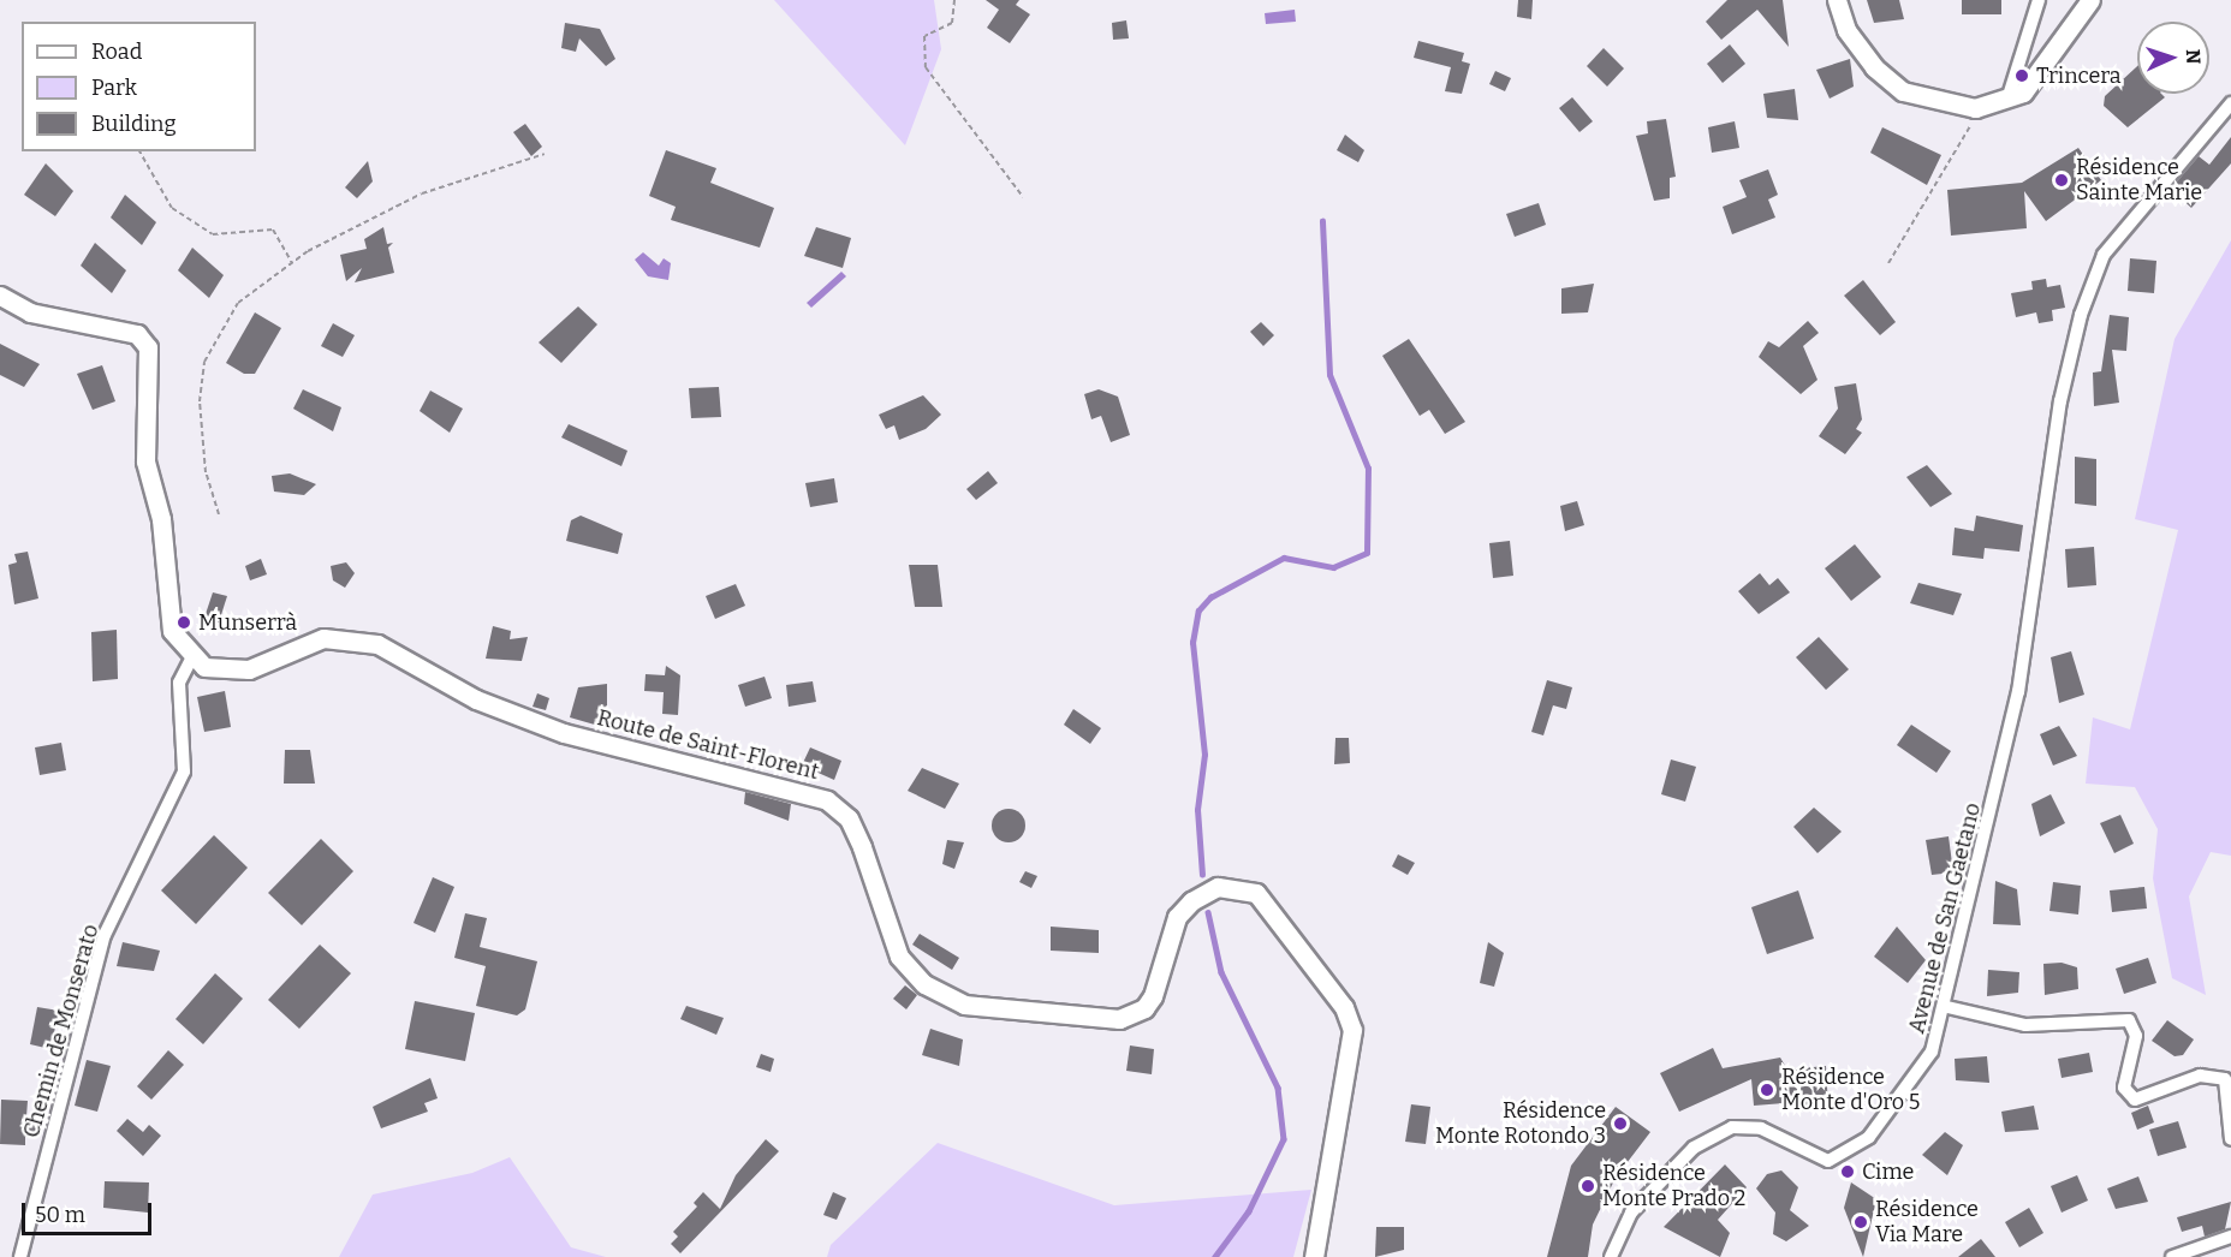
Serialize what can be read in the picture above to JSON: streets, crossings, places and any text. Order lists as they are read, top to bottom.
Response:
{
  "streets": {
    "main road": ["Route de Saint-Florent"],
    "street": ["Avenue de San Gaetano", "Chemin de Monserato"]
  },
  "crossings": [
    ["Route de Saint-Florent", "Chemin de Monserato"]
  ],
  "places": [
    "Trincera",
    "Résidence Sainte Marie",
    "Munserrà",
    "Résidence Monte d'Oro 5",
    "Résidence Monte Rotondo 3",
    "Cime",
    "Résidence Monte Prado 2",
    "Résidence Via Mare"
  ],
  "legend": ["Road", "Park", "Building"],
  "scale_bar": "50 m",
  "north": "right"
}
